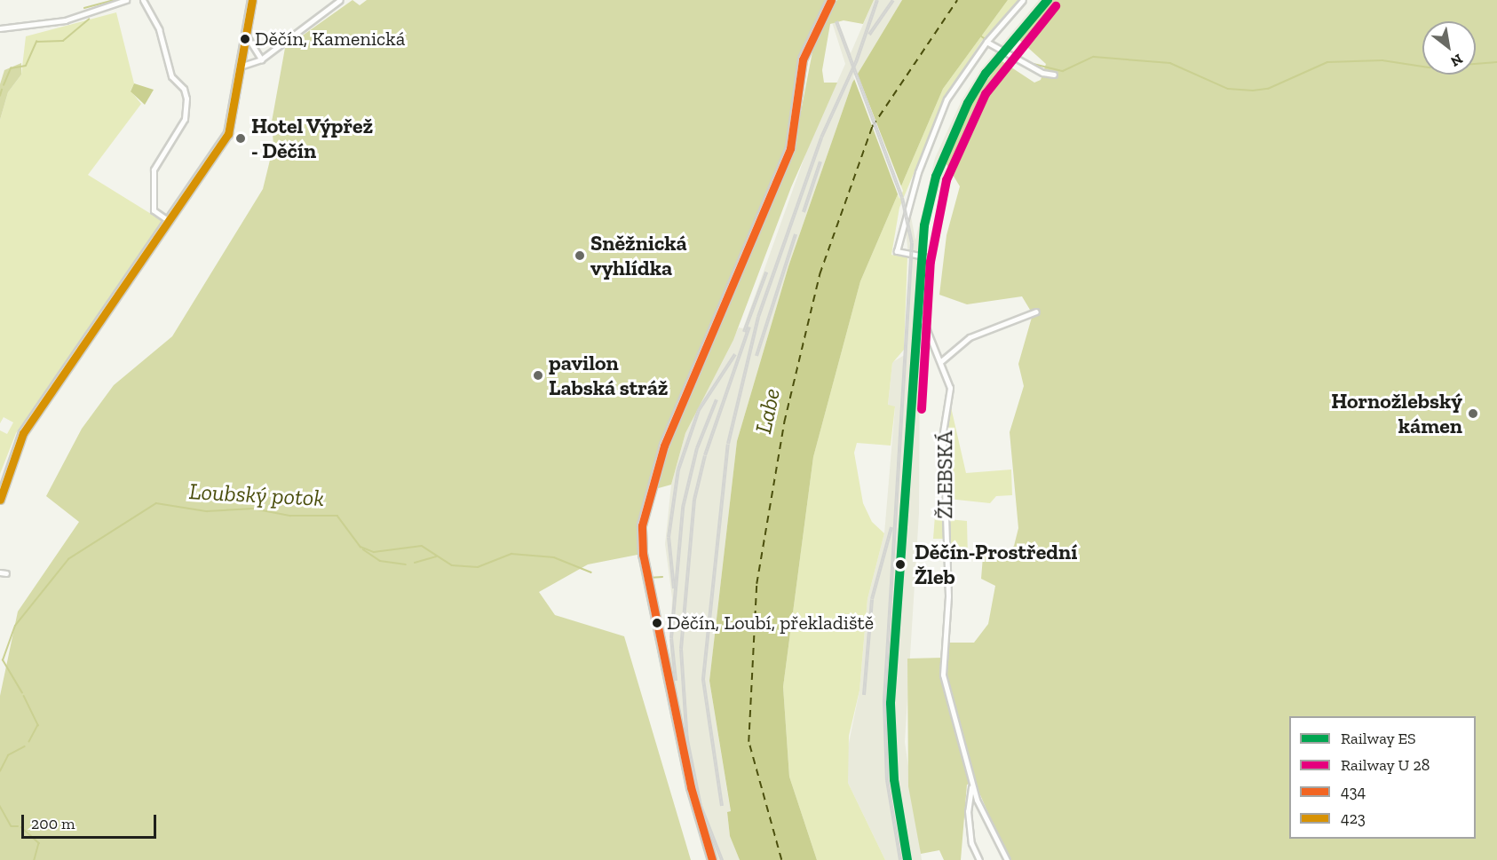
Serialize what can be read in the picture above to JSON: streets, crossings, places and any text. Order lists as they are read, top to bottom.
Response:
{
  "streets": {
    "street": ["ŽLEBSKÁ"]
  },
  "water": ["Labe", "Loubský potok"],
  "places": [
    "Děčín, Kamenická",
    "Hotel Výpřež - Děčín",
    "Sněžnická vyhlídka",
    "pavilon Labská stráž",
    "Hornožlebský kámen",
    "Děčín-Prostřední Žleb",
    "Děčín, Loubí, překladiště"
  ],
  "lines": ["rail line ES", "transit line 434", "transit line 423"],
  "legend": [
    "Railway ES",
    "Railway U 28",
    "434",
    "423"
  ],
  "scale_bar": "200 m",
  "north": "bottom right"
}
